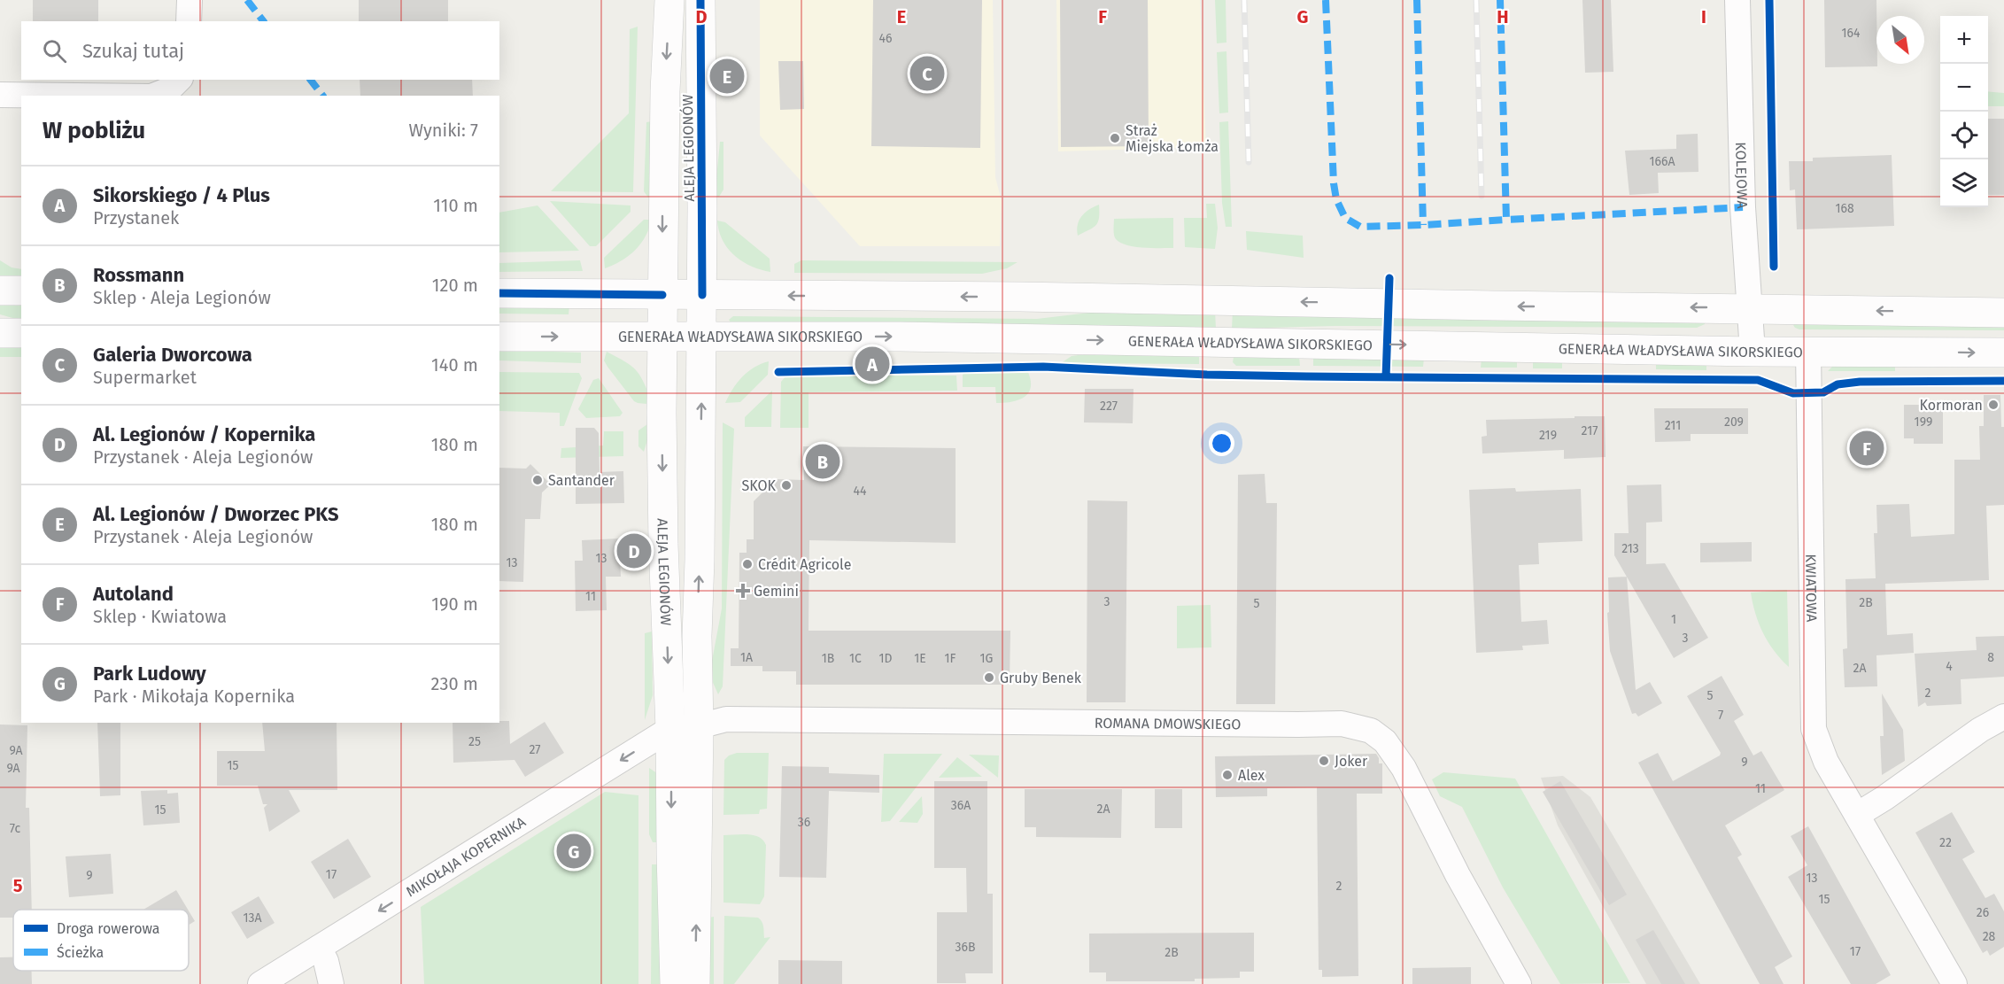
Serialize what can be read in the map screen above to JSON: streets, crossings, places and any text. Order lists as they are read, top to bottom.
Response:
{
  "streets": {
    "main road": ["ALEJA LEGIONÓW", "GENERAŁA WŁADYSŁAWA SIKORSKIEGO"],
    "street": [
      "KOLEJOWA",
      "KWIATOWA",
      "ROMANA DMOWSKIEGO",
      "MIKOŁAJA KOPERNIKA"
    ]
  },
  "crossings": [
    ["ALEJA LEGIONÓW", "GENERAŁA WŁADYSŁAWA SIKORSKIEGO"],
    ["ALEJA LEGIONÓW", "ROMANA DMOWSKIEGO"],
    ["ALEJA LEGIONÓW", "MIKOŁAJA KOPERNIKA"],
    ["KOLEJOWA", "GENERAŁA WŁADYSŁAWA SIKORSKIEGO"],
    ["GENERAŁA WŁADYSŁAWA SIKORSKIEGO", "KWIATOWA"],
    ["ROMANA DMOWSKIEGO", "MIKOŁAJA KOPERNIKA"]
  ],
  "one_way": ["MIKOŁAJA KOPERNIKA"],
  "places": {
    "other": [
      "Straż Miejska Łomża",
      "Kormoran",
      "Santander",
      "SKOK",
      "Crédit Agricole",
      "Gruby Benek",
      "Joker",
      "Alex"
    ],
    "health": ["Gemini"]
  },
  "house_numbers": [
    "164",
    "46",
    "166A",
    "168",
    "227",
    "209",
    "199",
    "211",
    "217",
    "219",
    "44",
    "213",
    "13",
    "13",
    "11",
    "3",
    "2B",
    "5",
    "1",
    "3",
    "1A",
    "8",
    "1B",
    "1C",
    "1D",
    "1E",
    "1F",
    "1G",
    "4",
    "2A",
    "2",
    "5",
    "7",
    "25",
    "27",
    "9A",
    "9",
    "15",
    "9A",
    "11",
    "36A",
    "2A",
    "15",
    "36",
    "7c",
    "22",
    "17",
    "9",
    "13",
    "2",
    "15",
    "26",
    "13A",
    "28",
    "36B",
    "17",
    "2B"
  ],
  "legend": ["Droga rowerowa", "Ścieżka"],
  "north": "bottom right",
  "page": {
    "map_buttons": ["+", "−"],
    "search": "Szukaj tutaj",
    "pins": [
      "C",
      "E",
      "A",
      "F",
      "B",
      "D",
      "G"
    ],
    "heading": ["W pobliżu", "Wyniki: 7"],
    "list": [
      {
        "mark": "A",
        "name": "Sikorskiego / 4 Plus",
        "note": "Przystanek",
        "value": "110 m"
      },
      {
        "mark": "B",
        "name": "Rossmann",
        "note": "Sklep · Aleja Legionów",
        "value": "120 m"
      },
      {
        "mark": "C",
        "name": "Galeria Dworcowa",
        "note": "Supermarket",
        "value": "140 m"
      },
      {
        "mark": "D",
        "name": "Al. Legionów / Kopernika",
        "note": "Przystanek · Aleja Legionów",
        "value": "180 m"
      },
      {
        "mark": "E",
        "name": "Al. Legionów / Dworzec PKS",
        "note": "Przystanek · Aleja Legionów",
        "value": "180 m"
      },
      {
        "mark": "F",
        "name": "Autoland",
        "note": "Sklep · Kwiatowa",
        "value": "190 m"
      },
      {
        "mark": "G",
        "name": "Park Ludowy",
        "note": "Park · Mikołaja Kopernika",
        "value": "230 m"
      }
    ]
  },
  "grid": {
    "columns": [
      "D",
      "E",
      "F",
      "G",
      "H",
      "I"
    ],
    "rows": ["5"]
  }
}
